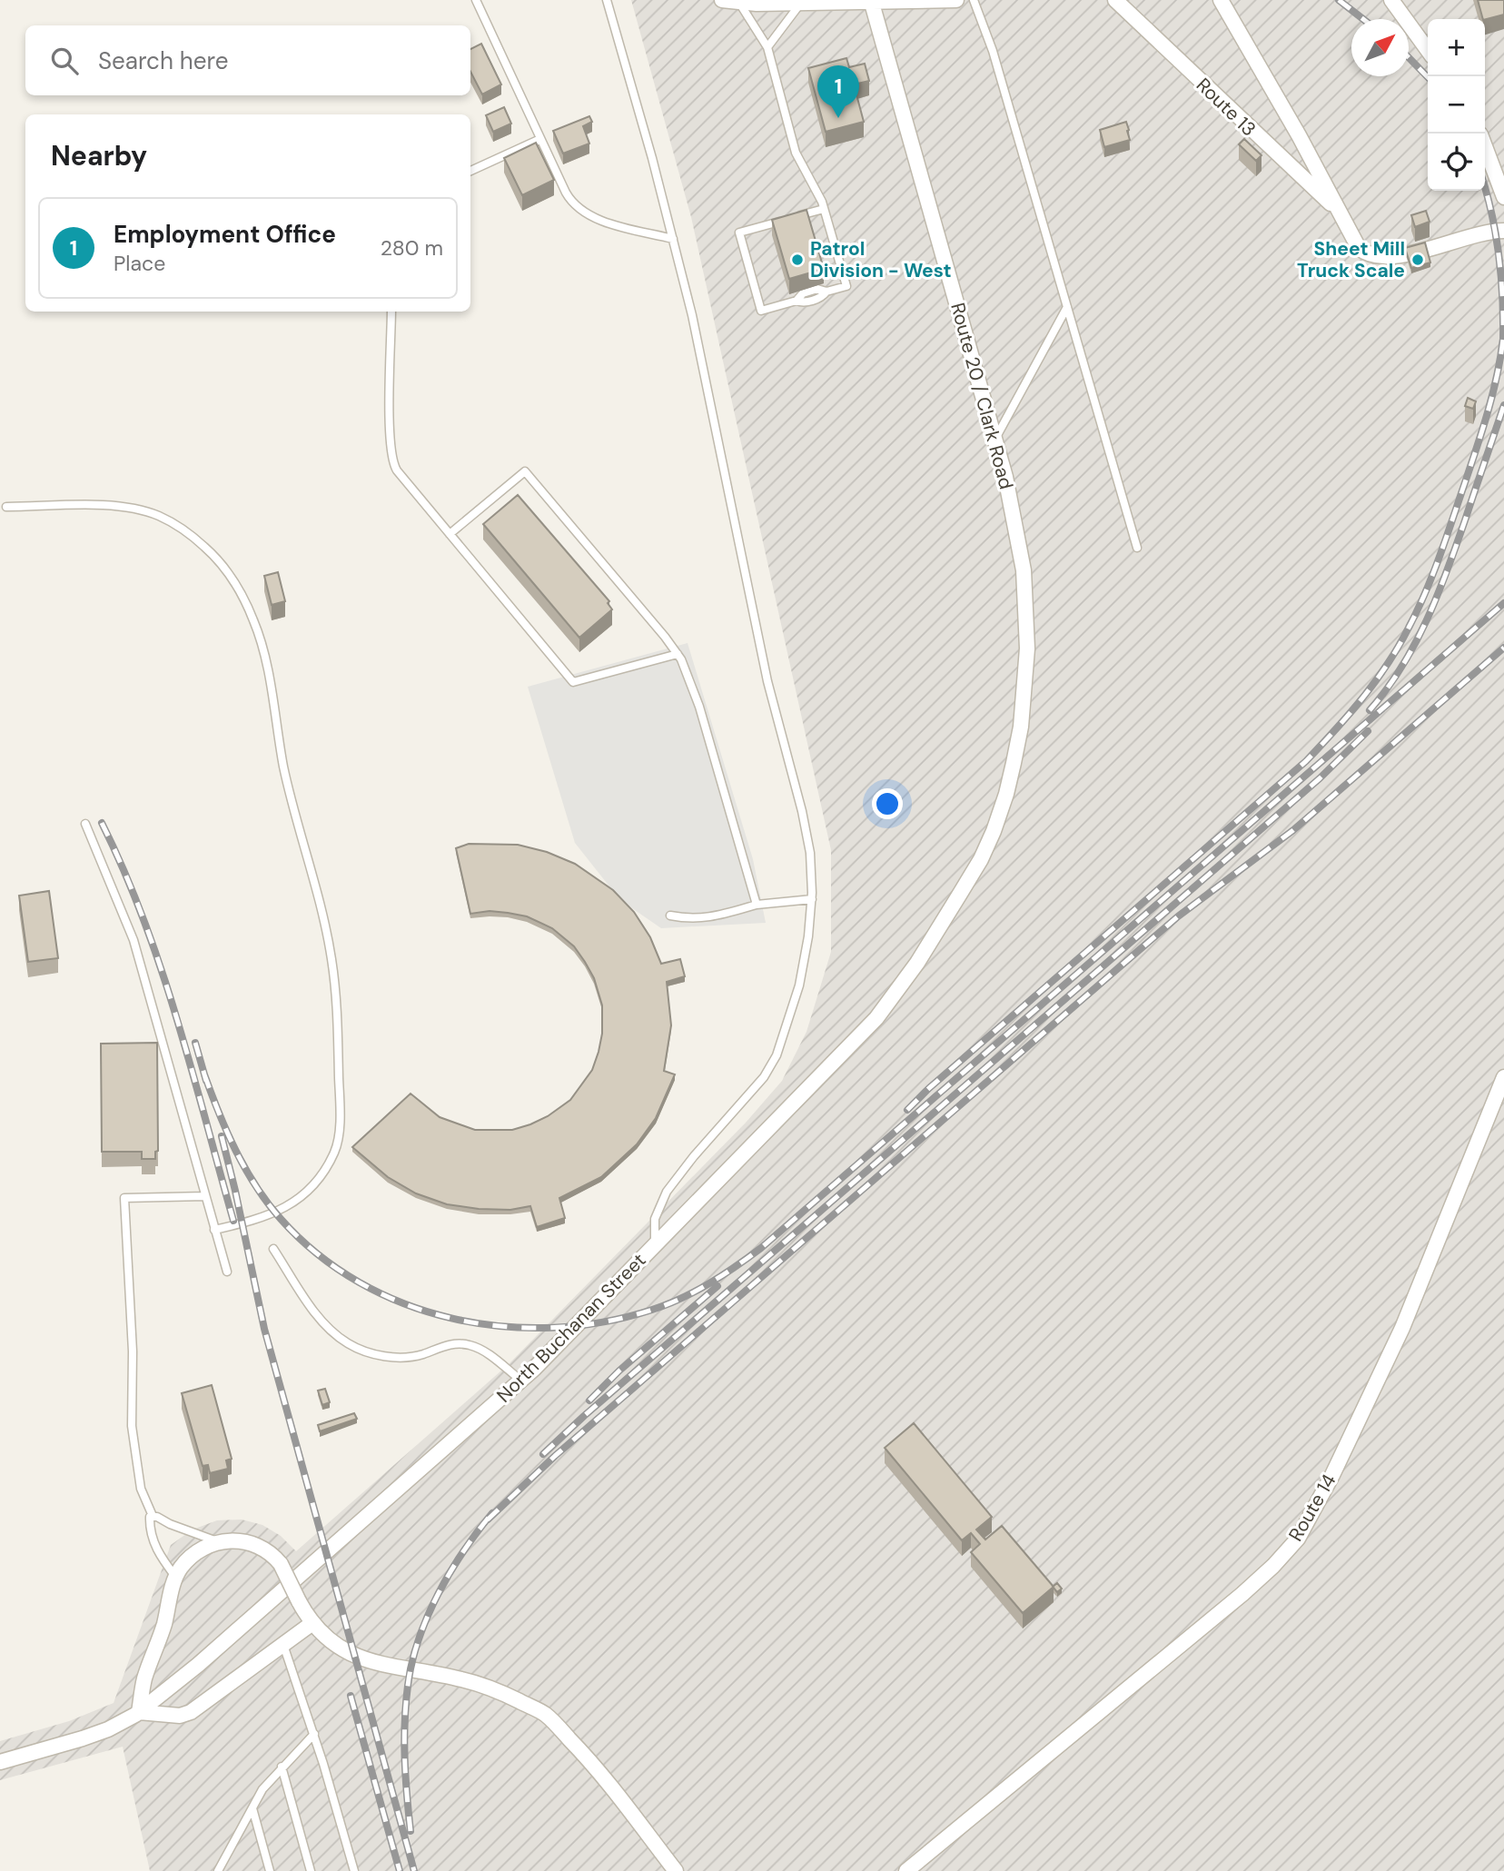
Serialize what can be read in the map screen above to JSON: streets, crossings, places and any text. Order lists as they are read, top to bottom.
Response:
{
  "streets": {
    "street": [
      "Route 13",
      "Route 20 / Clark Road",
      "North Buchanan Street",
      "Route 14"
    ]
  },
  "crossings": [
    ["Route 20 / Clark Road", "North Buchanan Street"]
  ],
  "places": ["Patrol Division - West", "Sheet Mill Truck Scale"],
  "north": "top right",
  "page": {
    "map_buttons": ["+", "−"],
    "search": "Search here",
    "pins": "1",
    "heading": "Nearby",
    "list": [
      {
        "mark": "1",
        "name": "Employment Office",
        "note": "Place",
        "value": "280 m"
      }
    ]
  }
}
